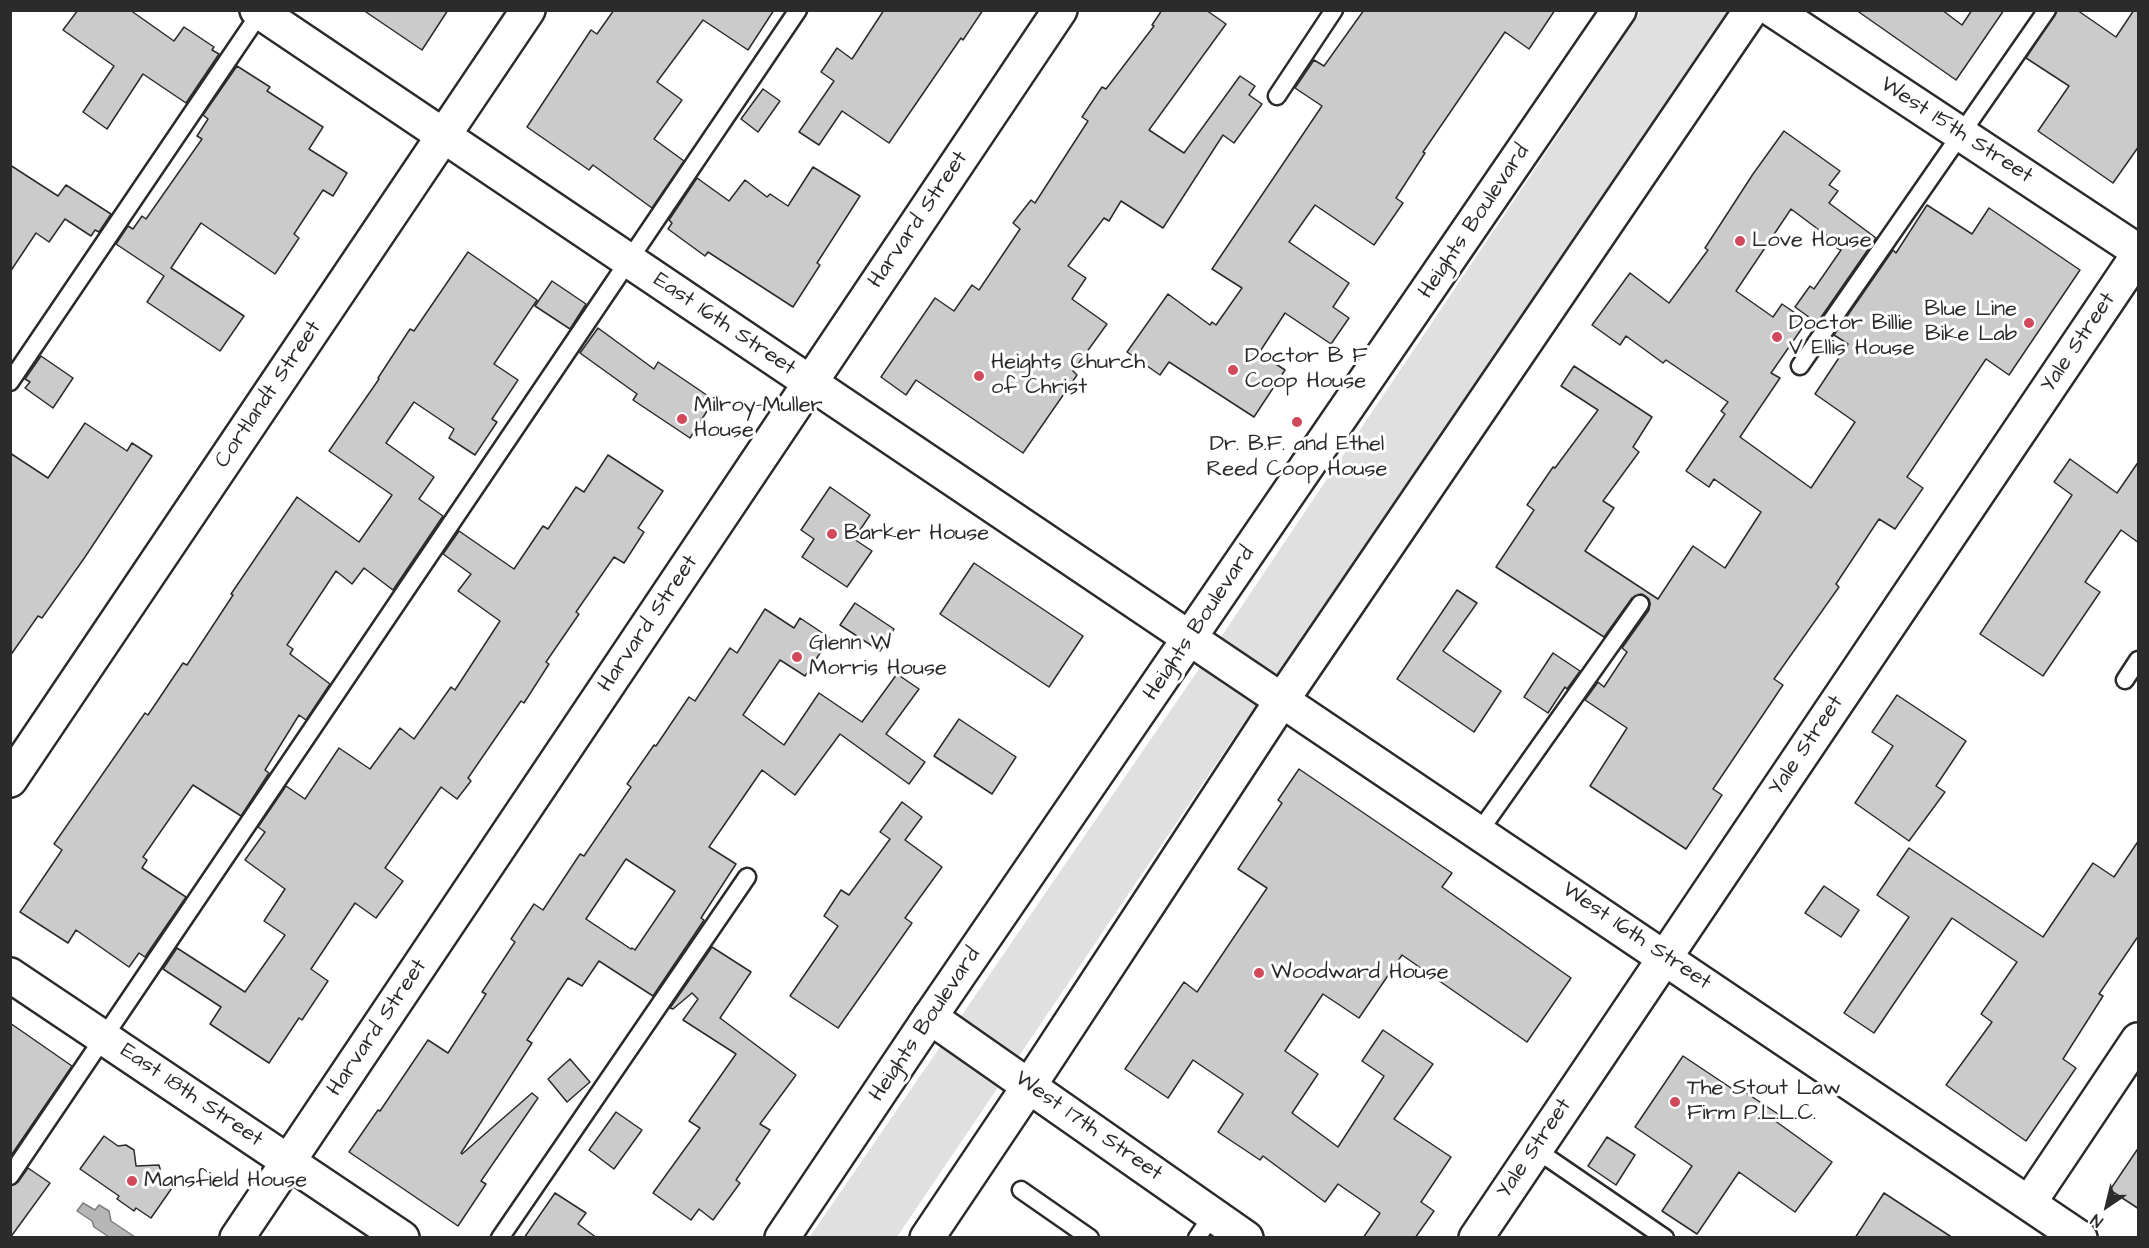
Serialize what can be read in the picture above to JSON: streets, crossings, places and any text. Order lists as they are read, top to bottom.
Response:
{
  "streets": {
    "street": [
      "West 15th Street",
      "Harvard Street",
      "Heights Boulevard",
      "East 16th Street",
      "Yale Street",
      "Cortlandt Street",
      "West 16th Street",
      "East 18th Street",
      "West 17th Street"
    ]
  },
  "crossings": [
    ["Harvard Street", "East 16th Street"],
    ["Harvard Street", "East 18th Street"],
    ["Heights Boulevard", "East 16th Street"],
    ["Heights Boulevard", "West 16th Street"],
    ["Heights Boulevard", "West 17th Street"],
    ["East 16th Street", "Cortlandt Street"],
    ["East 16th Street", "West 16th Street"],
    ["Yale Street", "West 16th Street"]
  ],
  "places": [
    "Love House",
    "Blue Line Bike Lab",
    "Doctor Billie V Ellis House",
    "Doctor B F Coop House",
    "Heights Church of Christ",
    "Milroy-Muller House",
    "Dr. B.F. and Ethel Reed Coop House",
    "Barker House",
    "Glenn W Morris House",
    "Woodward House",
    "The Stout Law Firm P.L.L.C.",
    "Mansfield House"
  ],
  "north": "bottom left"
}
